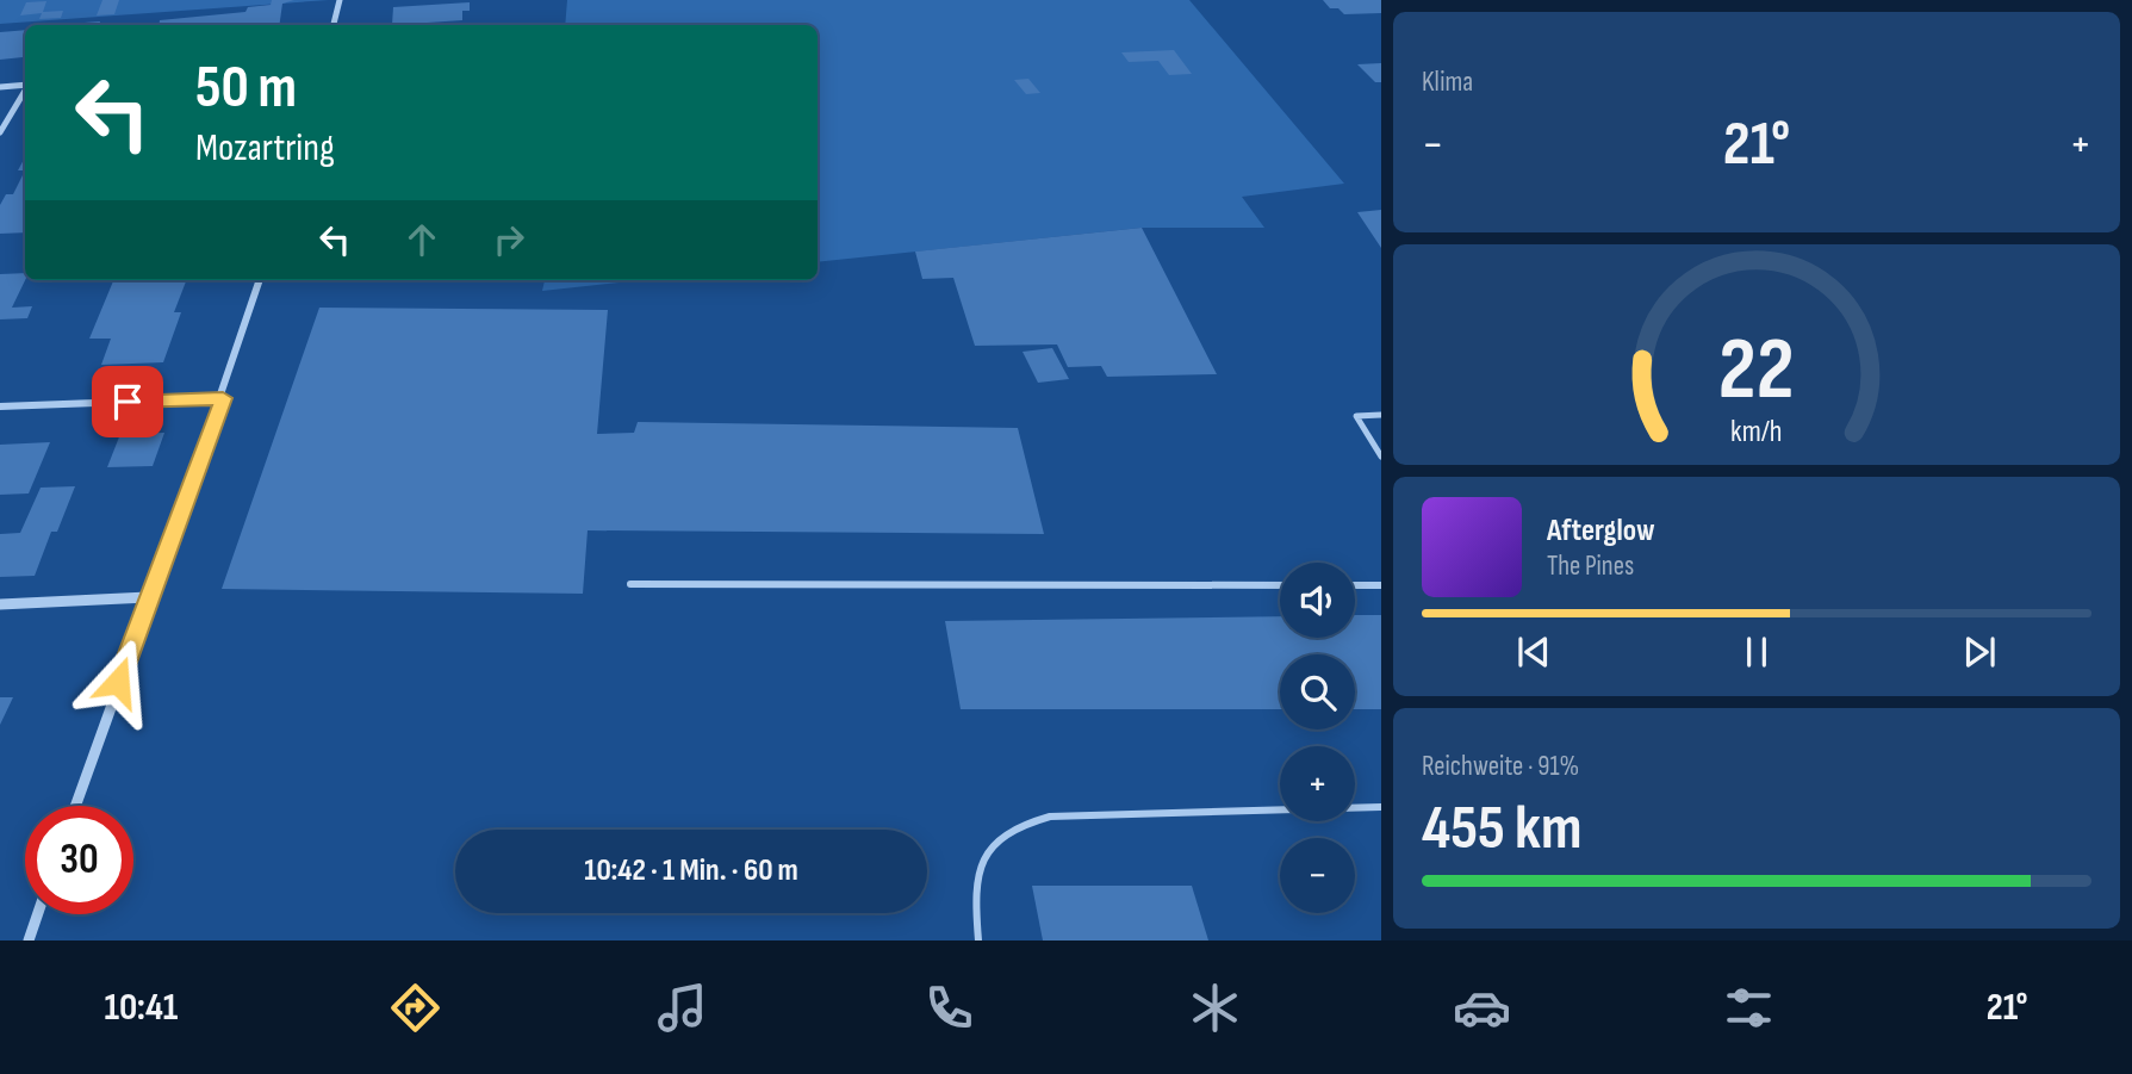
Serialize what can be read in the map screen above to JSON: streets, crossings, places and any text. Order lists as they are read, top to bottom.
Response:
{
  "page": {
    "tile": [
      "Klima",
      ["Reichweite · 91%", "455 km"]
    ],
    "turn": ["50 m", "Mozartring"],
    "heat": ["−", "21°", "+"],
    "song": ["Afterglow", "The Pines"],
    "map_buttons": ["+", "−"],
    "limit": "30",
    "trip": "10:42 · 1 Min. · 60 m",
    "tabs": ["10:41", "21°"],
    "gauge": ["22", "km/h"]
  }
}
